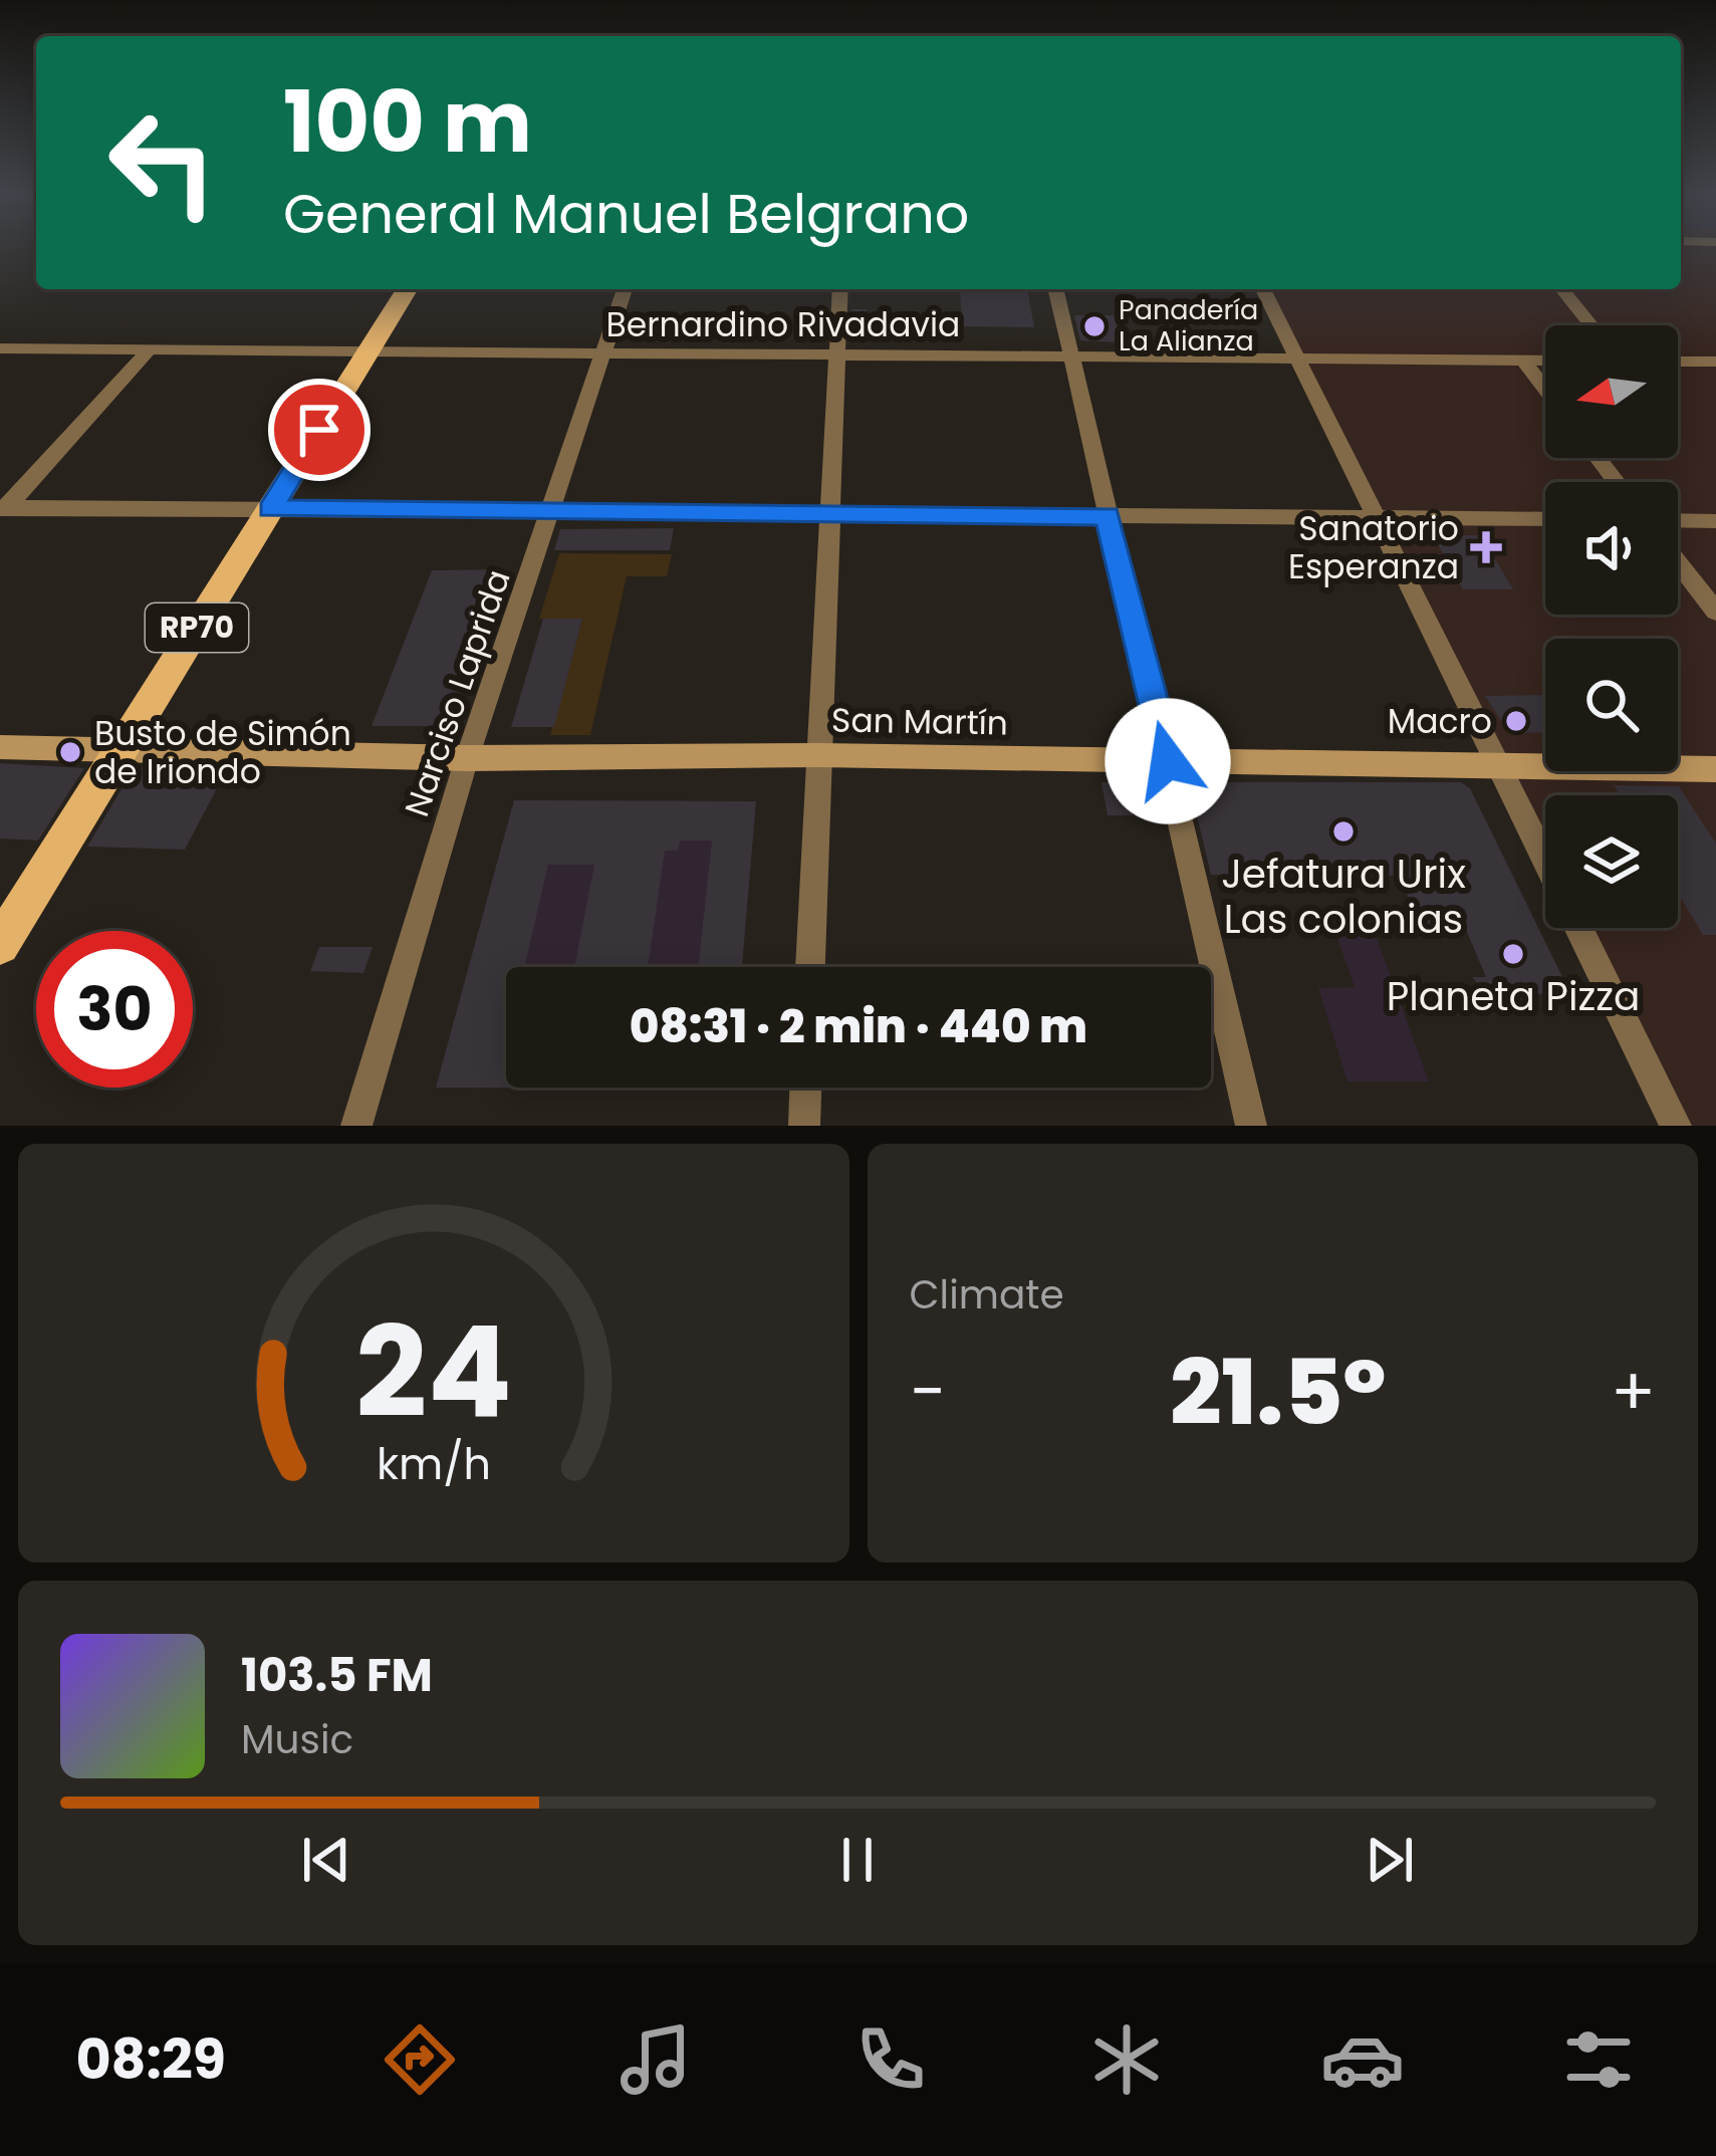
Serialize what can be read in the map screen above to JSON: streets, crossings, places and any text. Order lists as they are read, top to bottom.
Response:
{
  "streets": {
    "main road": ["RP70", "San Martín"],
    "street": ["Bernardino Rivadavia", "Narciso Laprida"]
  },
  "crossings": [
    ["Bernardino Rivadavia", "RP70"],
    ["Bernardino Rivadavia", "Narciso Laprida"],
    ["RP70", "San Martín"],
    ["Narciso Laprida", "San Martín"]
  ],
  "places": {
    "other": [
      "Panadería La Alianza",
      "Macro",
      "Busto de Simón de Iriondo",
      "Jefatura Urix Las colonias",
      "Planeta Pizza"
    ],
    "health": ["Sanatorio Esperanza"]
  },
  "north": "left",
  "page": {
    "turn": ["100 m", "General Manuel Belgrano"],
    "limit": "30",
    "trip": "08:31 · 2 min · 440 m",
    "tile": "Climate",
    "heat": ["−", "21.5°", "+"],
    "song": ["103.5 FM", "Music"],
    "tabs": "08:29",
    "gauge": ["24", "km/h"]
  }
}
